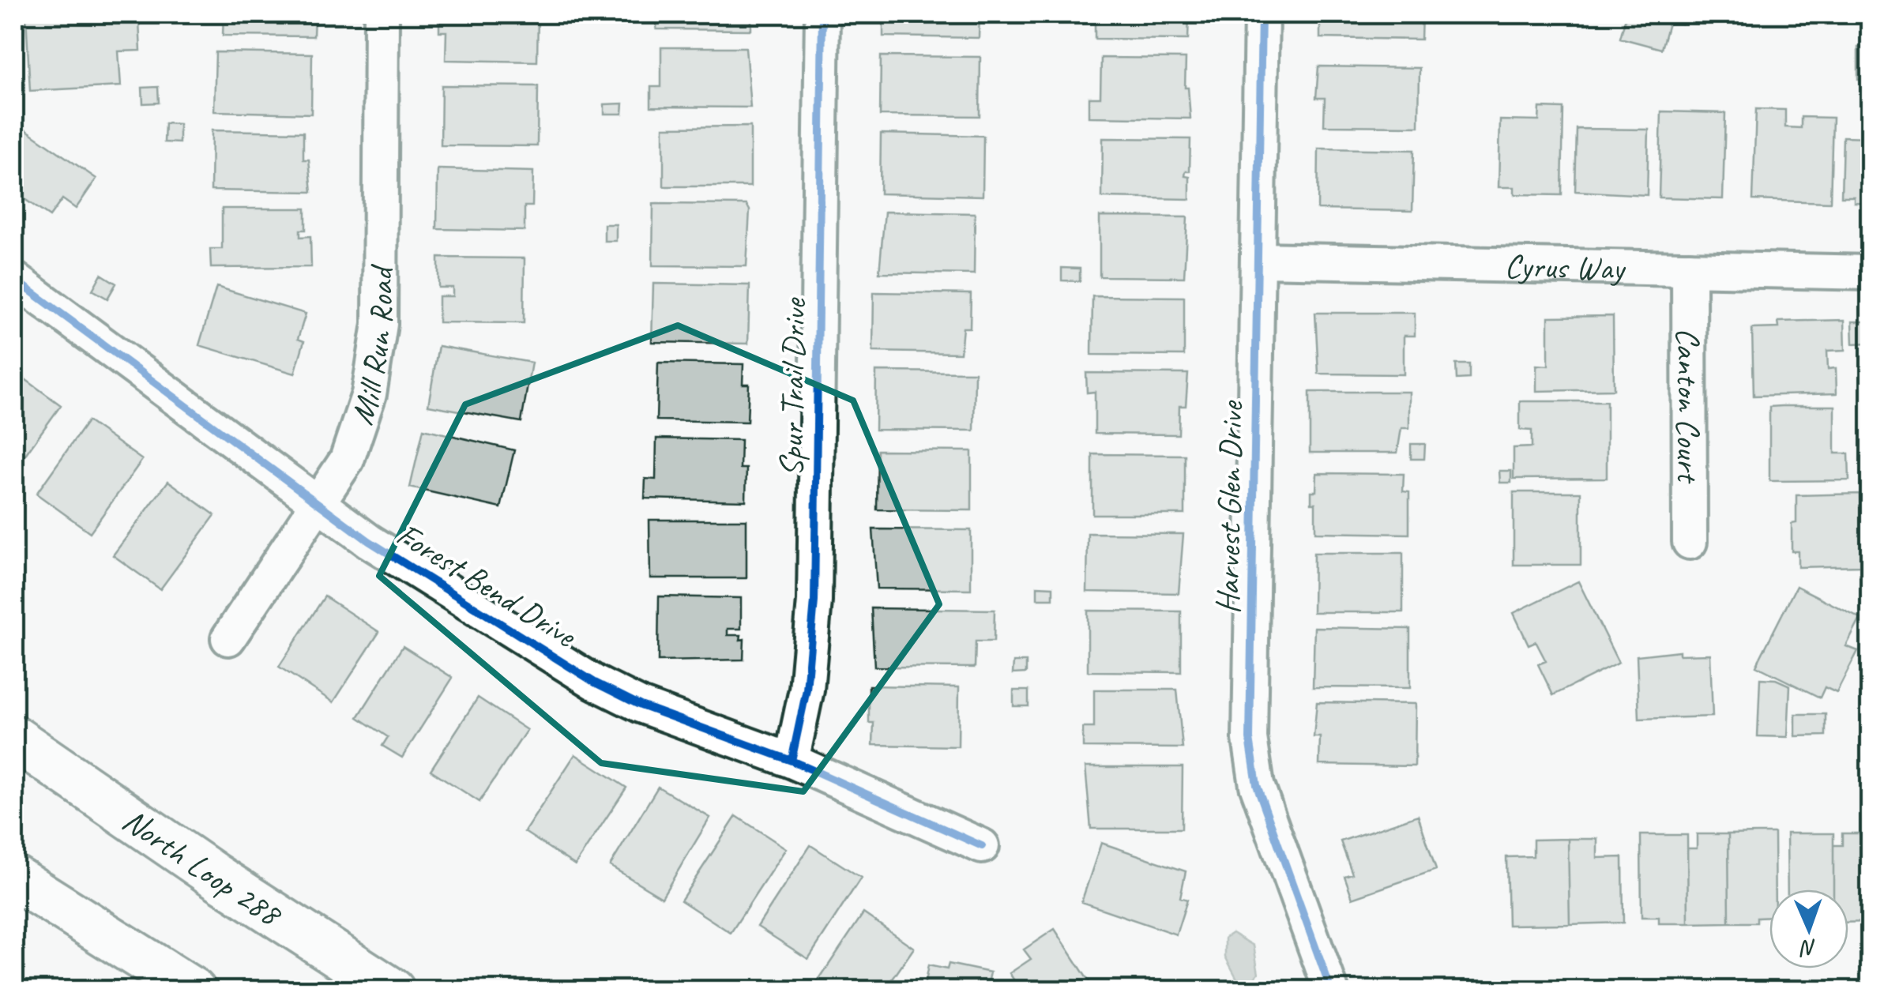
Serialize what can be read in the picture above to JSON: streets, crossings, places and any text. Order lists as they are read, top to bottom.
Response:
{
  "streets": {
    "highway": ["North Loop 288"],
    "street": [
      "Cyrus Way",
      "Mill Run Road",
      "Spur Trail Drive",
      "Canton Court",
      "Harvest Glen Drive",
      "Forest Bend Drive"
    ]
  },
  "crossings": [
    ["Cyrus Way", "Canton Court"],
    ["Cyrus Way", "Harvest Glen Drive"],
    ["Mill Run Road", "Forest Bend Drive"],
    ["Spur Trail Drive", "Forest Bend Drive"]
  ],
  "north": "bottom"
}
